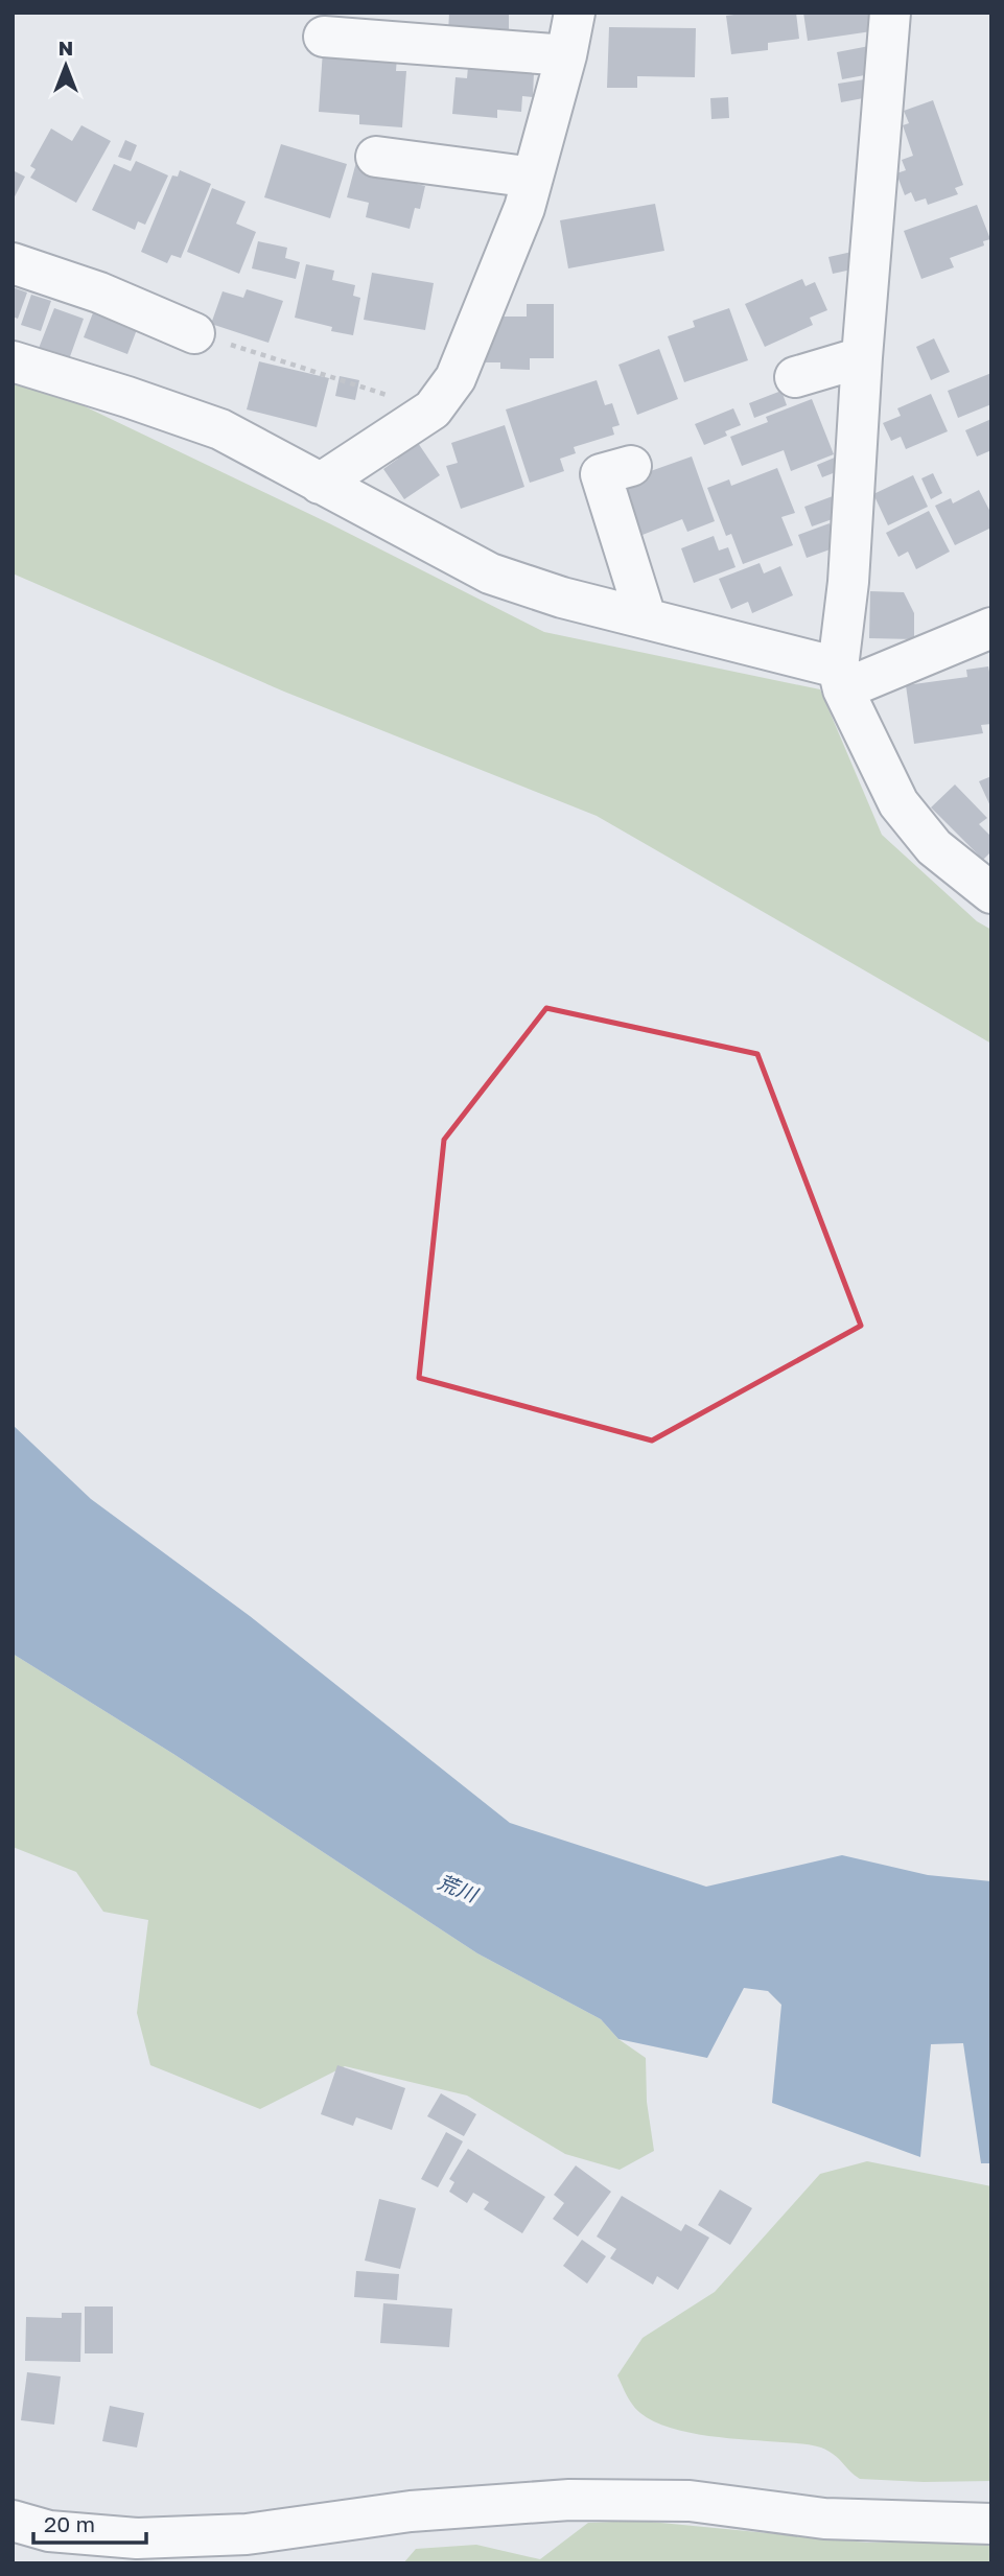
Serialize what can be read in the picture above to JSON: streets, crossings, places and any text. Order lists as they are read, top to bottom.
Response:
{
  "water": ["荒川"],
  "scale_bar": "20 m",
  "north": "top"
}
